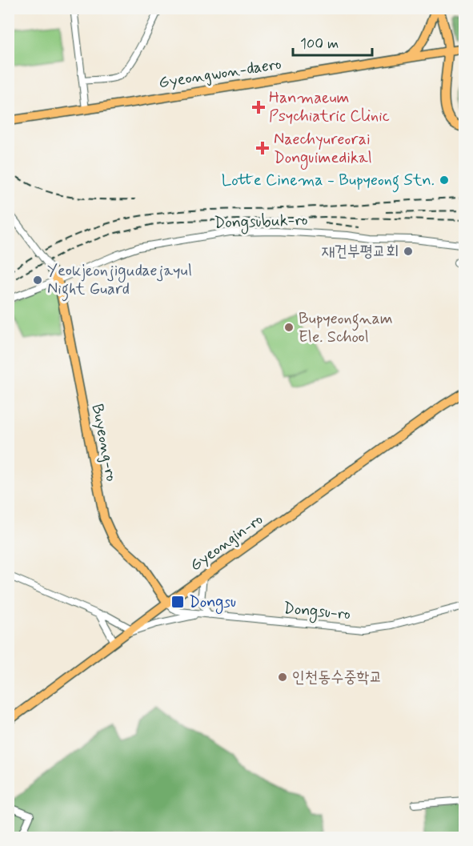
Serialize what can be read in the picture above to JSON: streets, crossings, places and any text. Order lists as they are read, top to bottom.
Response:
{
  "streets": {
    "main road": ["Gyeongwon-daero", "Buyeong-ro", "Gyeongin-ro"],
    "street": ["Dongsubuk-ro", "Dongsu-ro"]
  },
  "crossings": [
    ["Dongsubuk-ro", "Buyeong-ro"],
    ["Buyeong-ro", "Gyeongin-ro"],
    ["Buyeong-ro", "Dongsu-ro"],
    ["Gyeongin-ro", "Dongsu-ro"]
  ],
  "places": {
    "health": ["Hanmaeum Psychiatric Clinic", "Naechyureorai Donguimedikal"],
    "other": [
      "Lotte Cinema - Bupyeong Stn.",
      "재건부평교회",
      "Yeokjeonjigudaejayul Night Guard",
      "Bupyeongnam Ele. School",
      "인천동수중학교"
    ],
    "transit": ["Dongsu"]
  },
  "scale_bar": "100 m"
}
